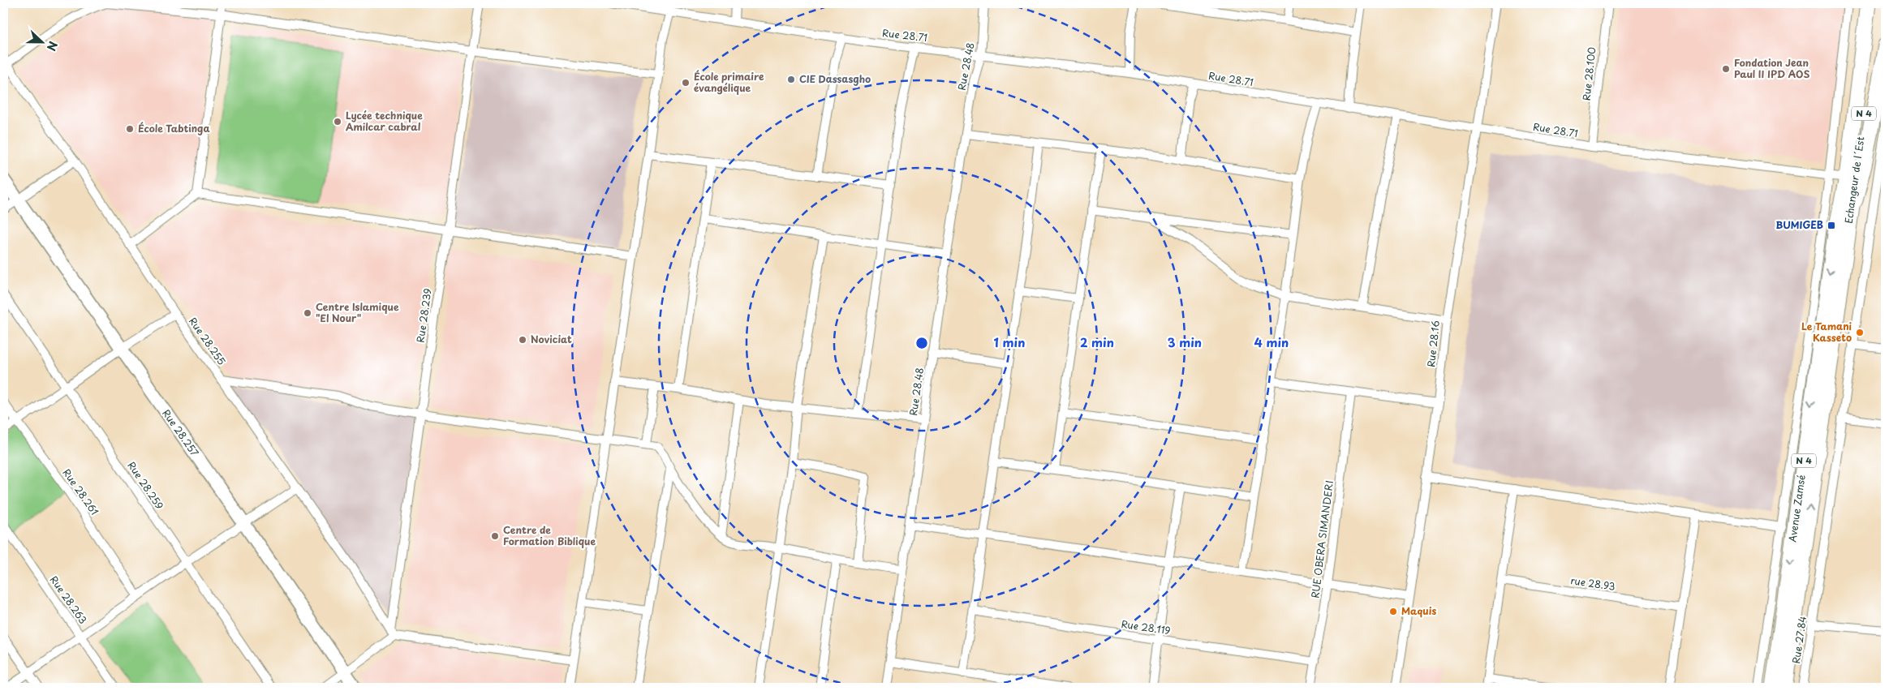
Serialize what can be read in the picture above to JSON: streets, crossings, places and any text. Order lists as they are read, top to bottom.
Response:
{
  "streets": {
    "highway": ["N 4", "Echangeur de l´Est", "Avenue Zamsé"],
    "street": [
      "Rue 28.71",
      "Rue 28.48",
      "Rue 28.100",
      "Rue 28.239",
      "Rue 28.255",
      "Rue 28.16",
      "Rue 28.257",
      "Rue 28.259",
      "Rue 28.261",
      "RUE OBERA SIMANDERI",
      "rue 28.93",
      "Rue 28.263",
      "Rue 28.119",
      "Rue 27.84"
    ]
  },
  "crossings": [
    ["Rue 28.71", "Rue 28.48"],
    ["Rue 28.71", "Rue 28.100"],
    ["Rue 28.71", "Echangeur de l´Est"],
    ["Rue 28.71", "Rue 28.16"],
    ["Echangeur de l´Est", "Avenue Zamsé"],
    ["Rue 28.239", "Rue 28.255"],
    ["RUE OBERA SIMANDERI", "Rue 28.119"]
  ],
  "places": {
    "other": [
      "Fondation Jean Paul II IPD AOS",
      "CIE Dassasgho",
      "École primaire évangélique",
      "Lycée technique Amilcar cabral",
      "École Tabtinga",
      "Centre Islamique \"El Nour\"",
      "Le Tamani Kasseto",
      "Noviciat",
      "Centre de Formation Biblique",
      "Maquis"
    ],
    "transit": ["BUMIGEB"]
  },
  "north": "right",
  "rings": [
    "1 min",
    "2 min",
    "3 min",
    "4 min"
  ]
}
